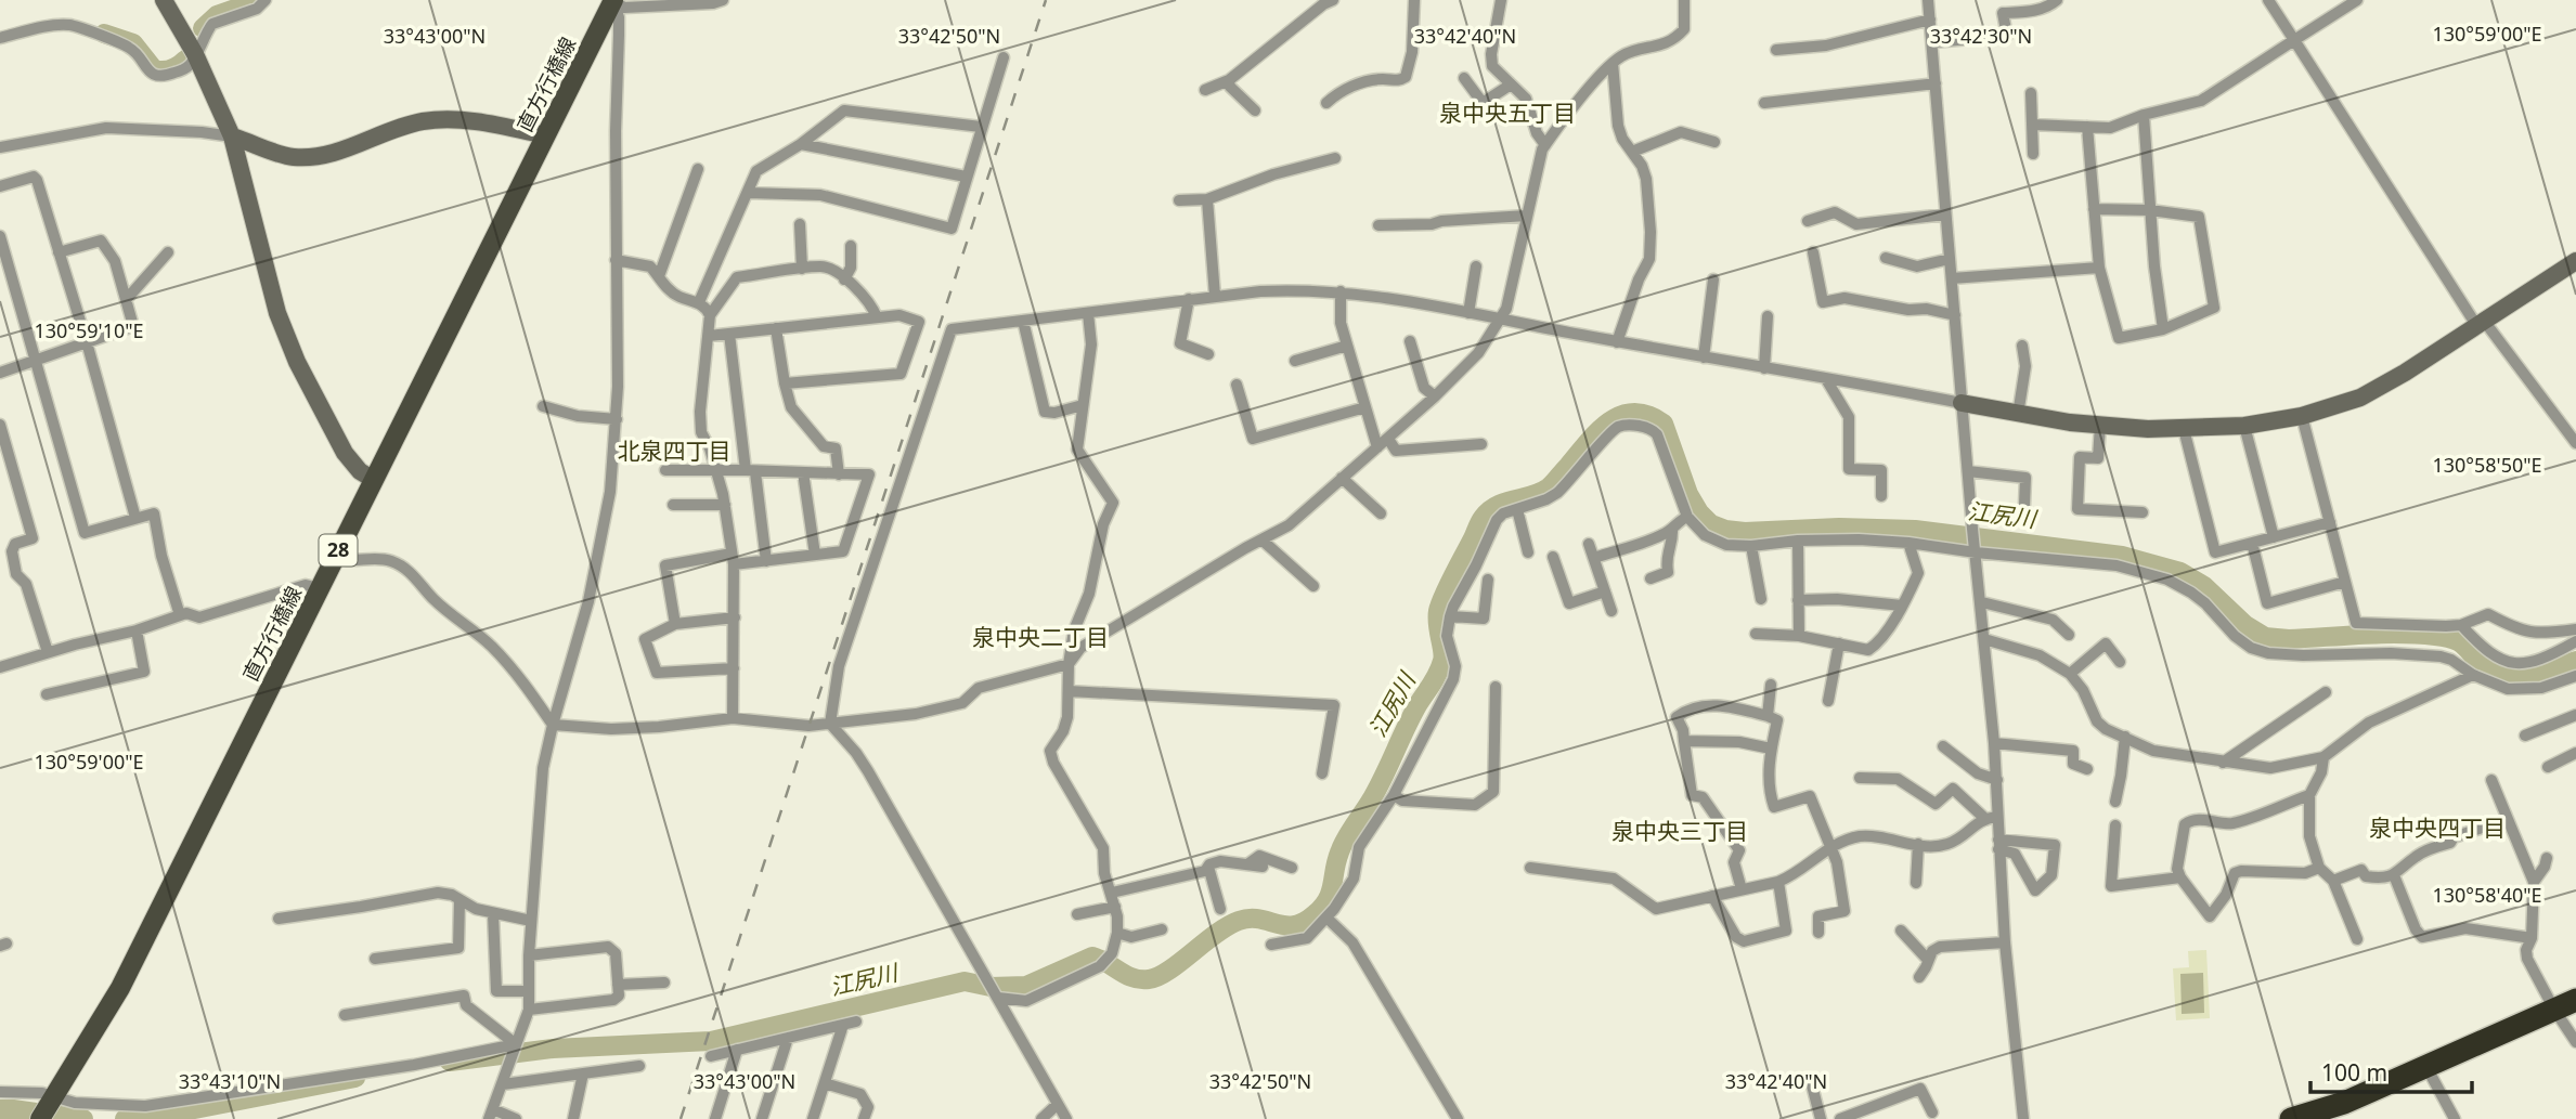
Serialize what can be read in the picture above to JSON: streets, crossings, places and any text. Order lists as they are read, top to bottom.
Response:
{
  "streets": {
    "main road": ["直方行橋線", "28"]
  },
  "districts": [
    "泉中央五丁目",
    "北泉四丁目",
    "泉中央二丁目",
    "泉中央四丁目",
    "泉中央三丁目"
  ],
  "water": ["江尻川"],
  "scale_bar": "100 m",
  "coordinates": [
    "130°59'00\"E",
    "33°43'00\"N",
    "33°42'50\"N",
    "33°42'40\"N",
    "33°42'30\"N",
    "130°59'10\"E",
    "130°58'50\"E",
    "130°58'40\"E",
    "33°43'10\"N"
  ]
}
